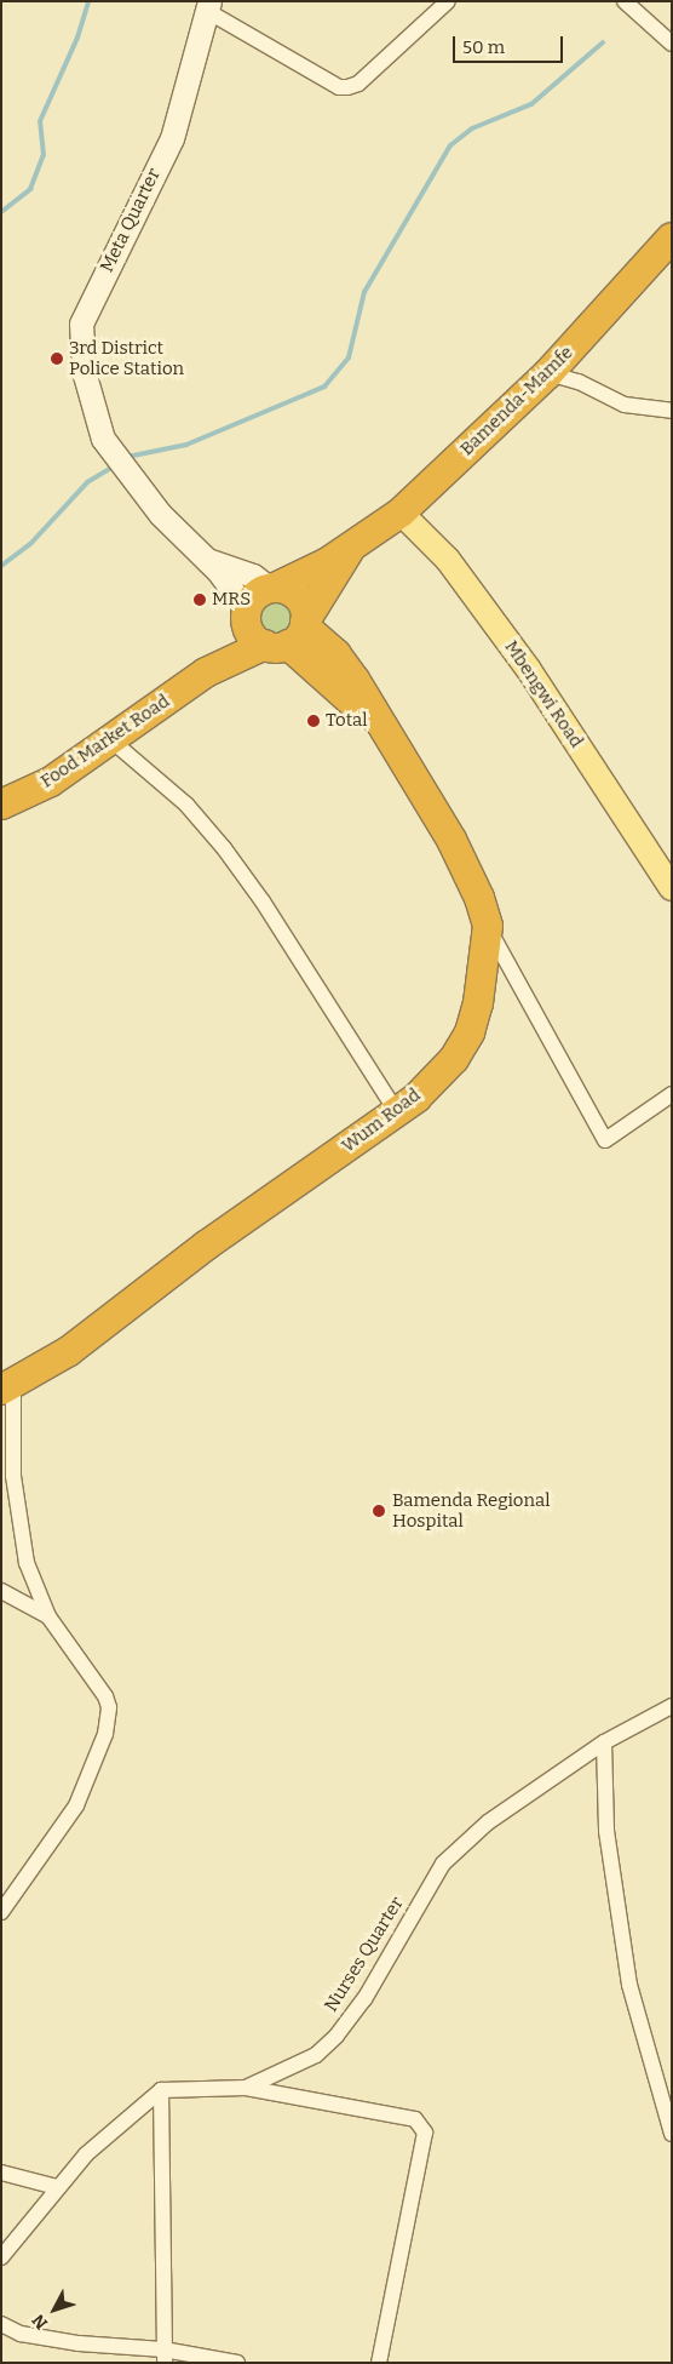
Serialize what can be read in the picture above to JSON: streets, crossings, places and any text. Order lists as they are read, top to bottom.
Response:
{
  "streets": {
    "highway": ["Bamenda-Mamfe", "Food Market Road", "Wum Road"],
    "main road": ["Meta Quarter", "Mbengwi Road"],
    "street": ["Nurses Quarter"]
  },
  "crossings": [
    ["Meta Quarter", "Bamenda-Mamfe"],
    ["Meta Quarter", "Food Market Road"],
    ["Bamenda-Mamfe", "Mbengwi Road"],
    ["Bamenda-Mamfe", "Food Market Road"]
  ],
  "places": [
    "3rd District Police Station",
    "MRS",
    "Total",
    "Bamenda Regional Hospital"
  ],
  "scale_bar": "50 m",
  "north": "bottom left"
}
